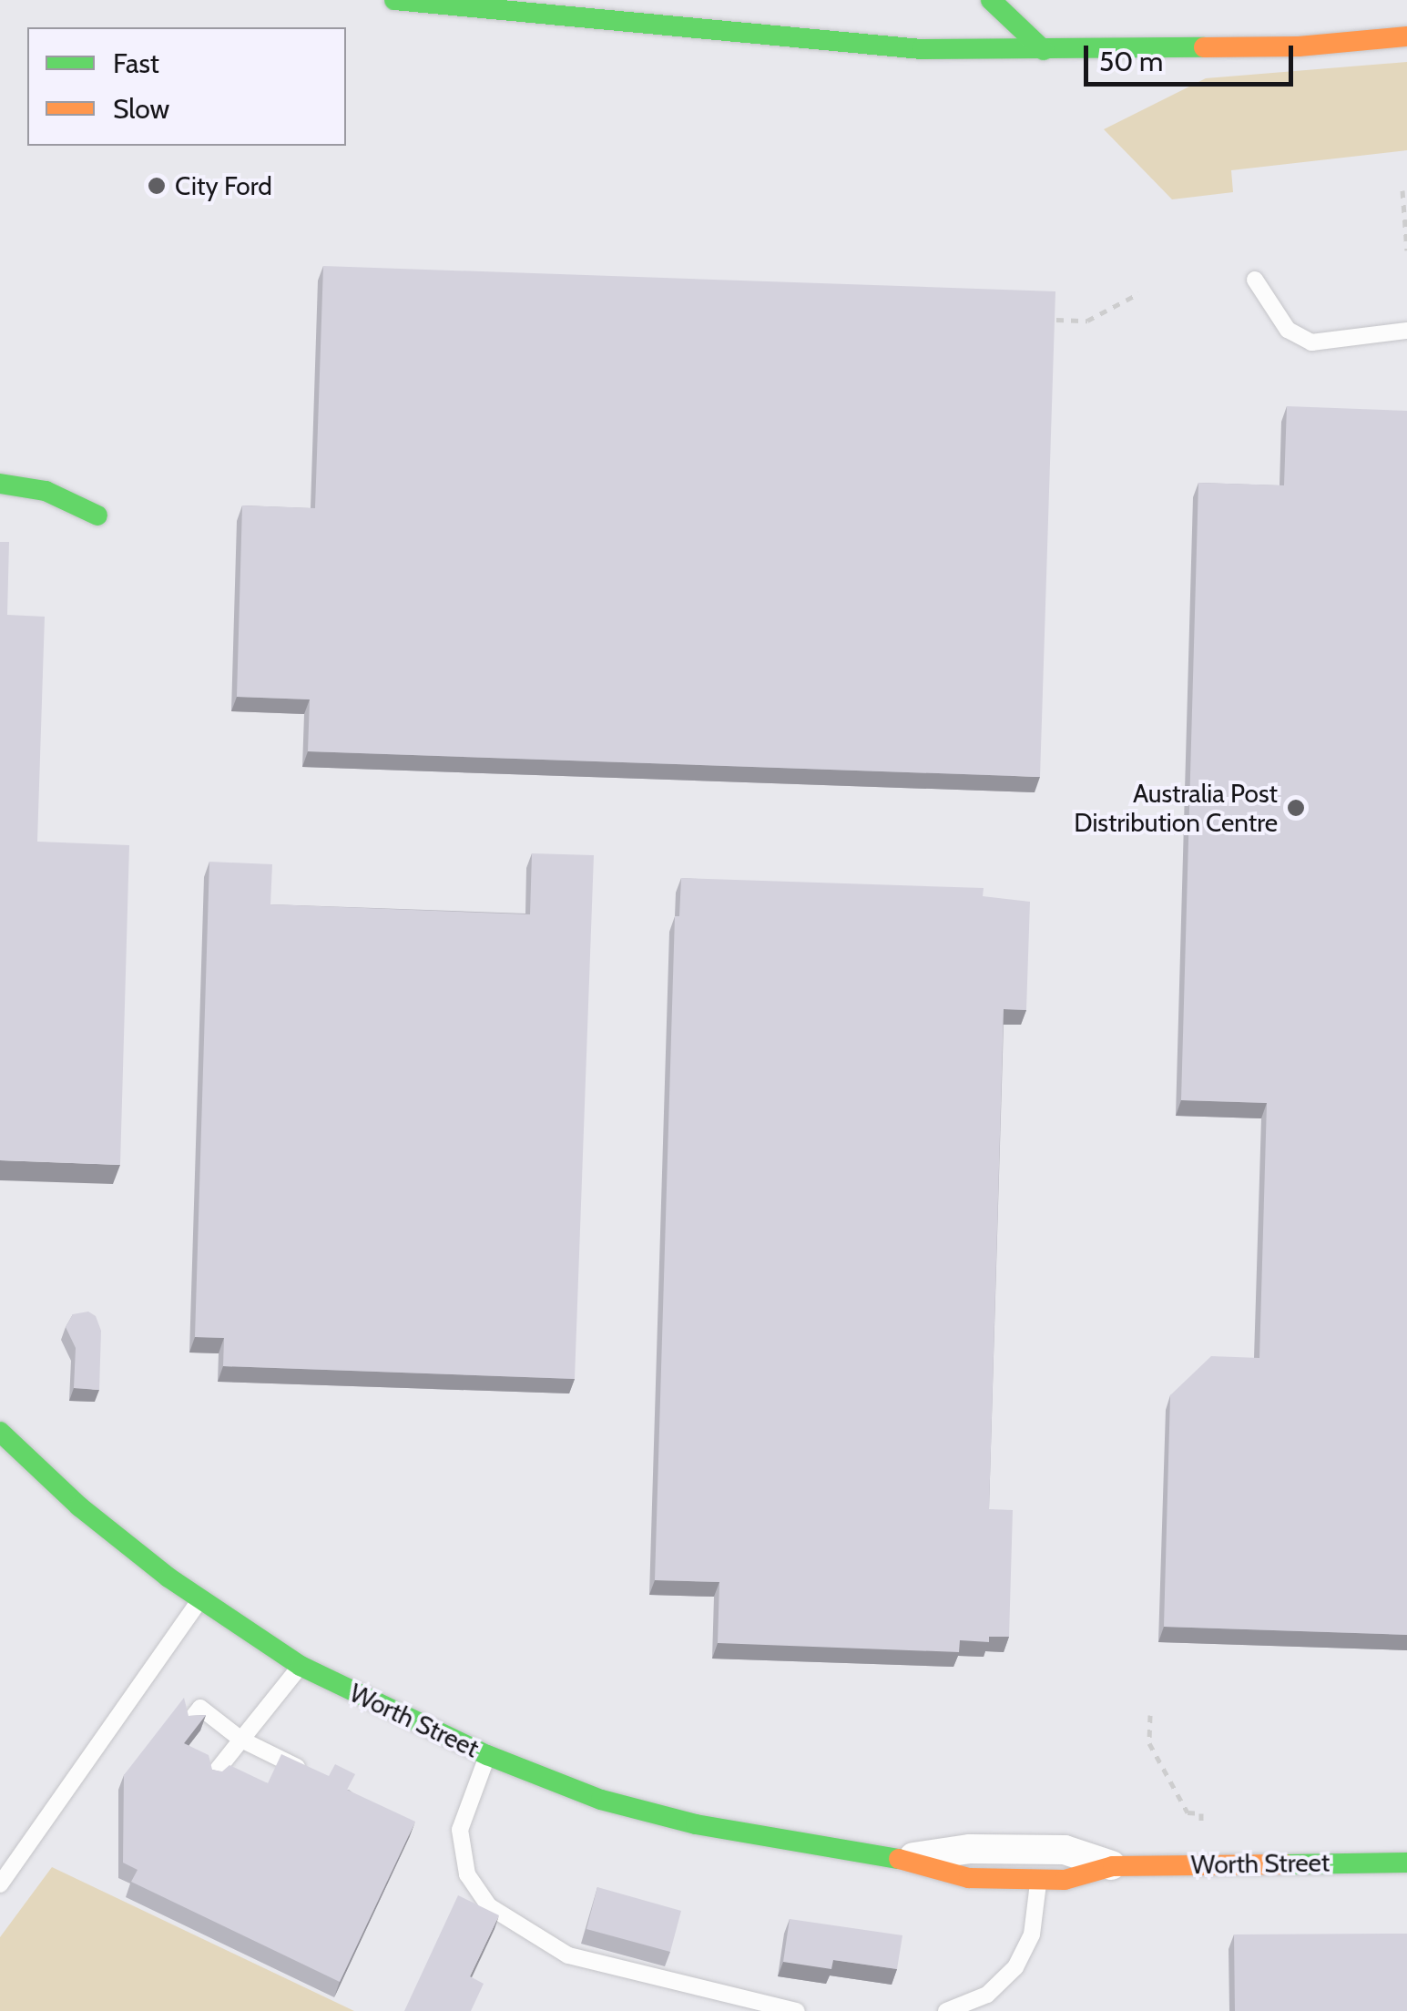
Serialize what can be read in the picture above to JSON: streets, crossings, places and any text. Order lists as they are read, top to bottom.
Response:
{
  "streets": {
    "main road": ["Worth Street"]
  },
  "places": ["City Ford", "Australia Post Distribution Centre"],
  "legend": ["Fast", "Slow"],
  "scale_bar": "50 m"
}
